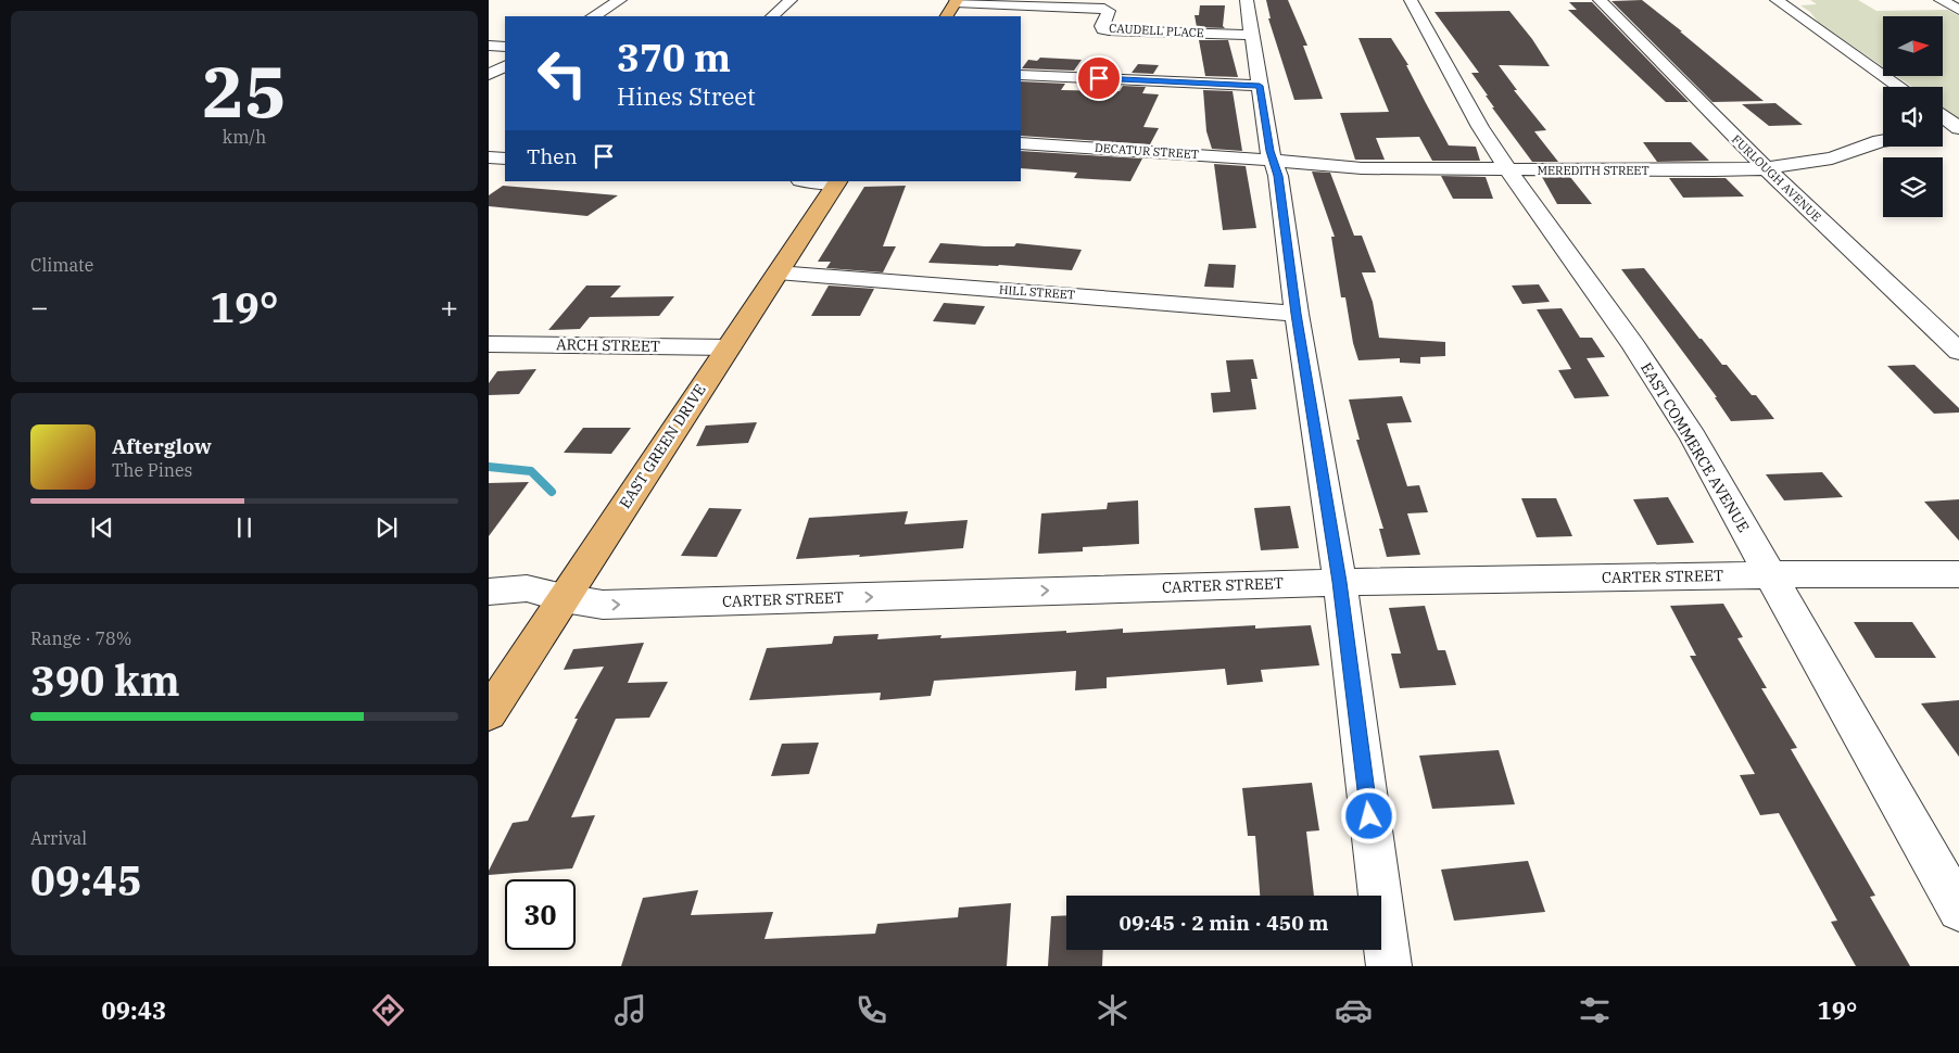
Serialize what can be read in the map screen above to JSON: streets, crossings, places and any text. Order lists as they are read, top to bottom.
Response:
{
  "streets": {
    "main road": ["EAST GREEN DRIVE"],
    "street": [
      "CAUDELL PLACE",
      "DECATUR STREET",
      "MEREDITH STREET",
      "FURLOUGH AVENUE",
      "HILL STREET",
      "ARCH STREET",
      "EAST COMMERCE AVENUE",
      "CARTER STREET"
    ]
  },
  "crossings": [
    ["DECATUR STREET", "MEREDITH STREET"],
    ["MEREDITH STREET", "FURLOUGH AVENUE"],
    ["MEREDITH STREET", "EAST COMMERCE AVENUE"],
    ["HILL STREET", "EAST GREEN DRIVE"],
    ["ARCH STREET", "EAST GREEN DRIVE"],
    ["EAST GREEN DRIVE", "CARTER STREET"],
    ["EAST COMMERCE AVENUE", "CARTER STREET"]
  ],
  "one_way": ["CARTER STREET"],
  "north": "right",
  "page": {
    "tile": [
      ["25", "km/h"],
      "Climate",
      ["Range · 78%", "390 km"],
      ["Arrival", "09:45"]
    ],
    "turn": ["370 m", "Hines Street"],
    "then": "Then",
    "heat": ["−", "19°", "+"],
    "song": ["Afterglow", "The Pines"],
    "limit": "30",
    "trip": "09:45 · 2 min · 450 m",
    "tabs": ["09:43", "19°"]
  }
}
